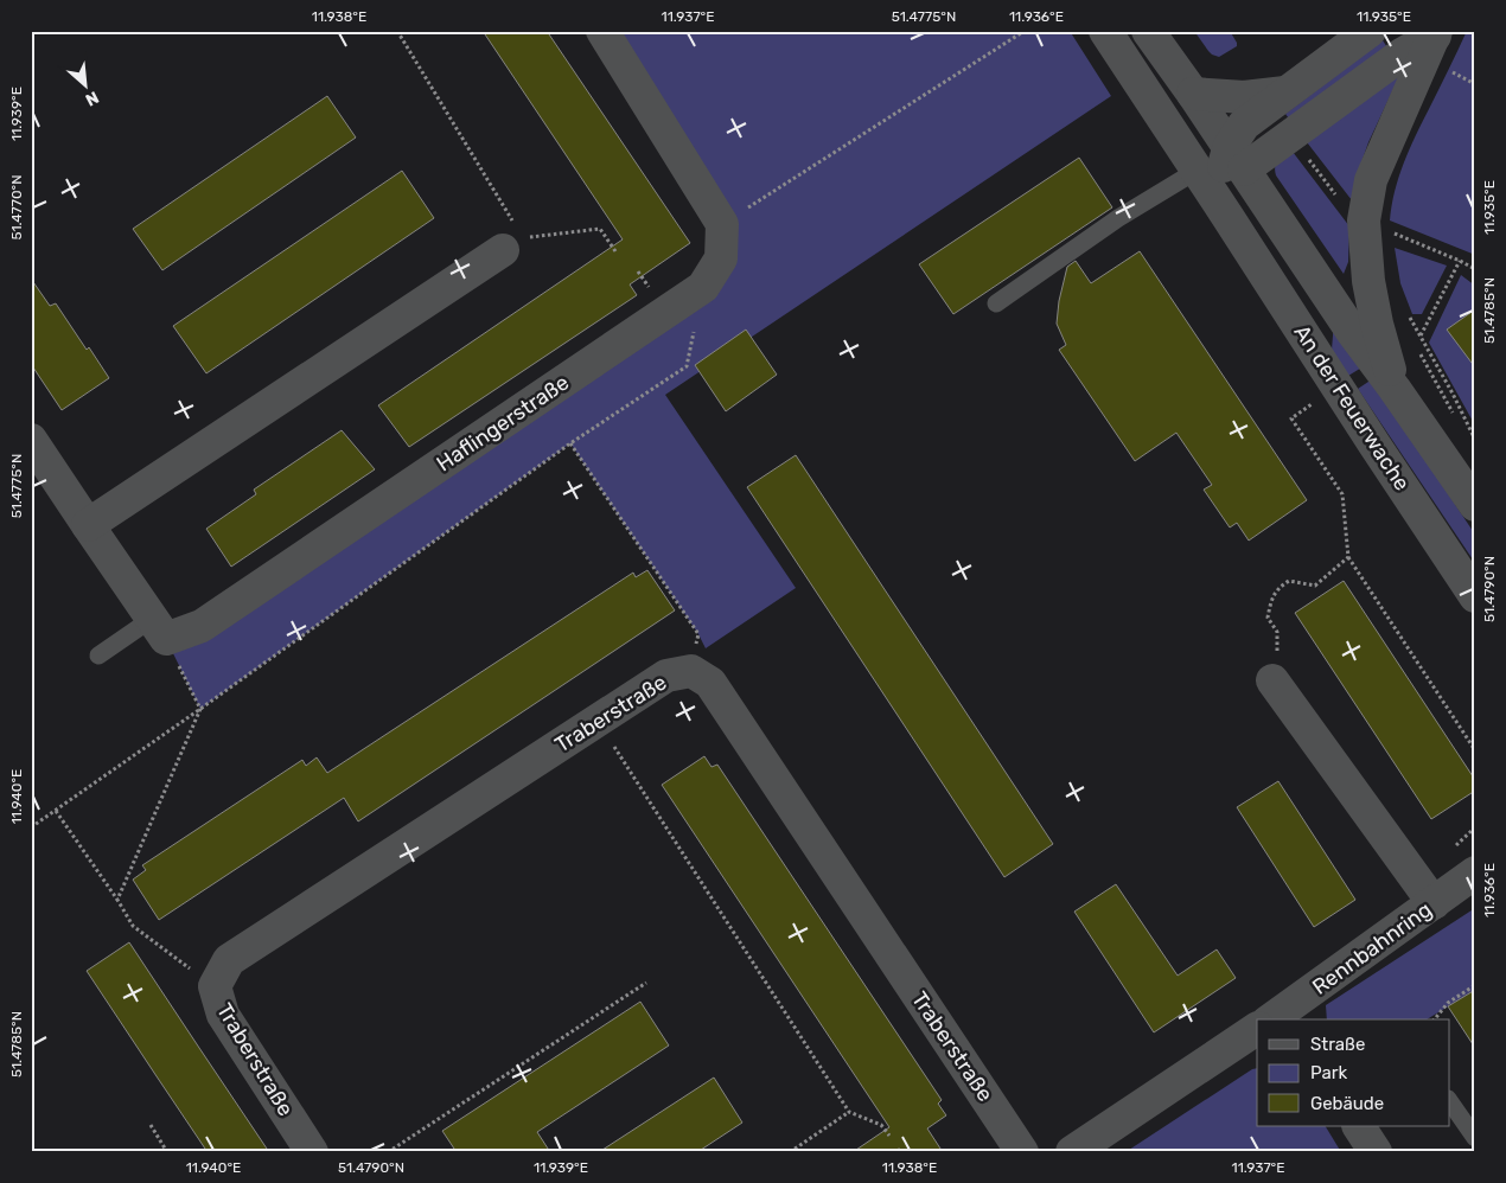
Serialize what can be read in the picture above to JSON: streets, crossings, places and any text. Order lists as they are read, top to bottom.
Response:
{
  "streets": {
    "street": [
      "An der Feuerwache",
      "Haflingerstraße",
      "Traberstraße",
      "Rennbahnring"
    ]
  },
  "legend": ["Straße", "Park", "Gebäude"],
  "north": "bottom right",
  "coordinates": [
    "11.938°E",
    "11.937°E",
    "51.4775°N",
    "11.936°E",
    "11.935°E",
    "11.939°E",
    "51.4770°N",
    "51.4785°N",
    "51.4790°N",
    "11.940°E"
  ]
}
